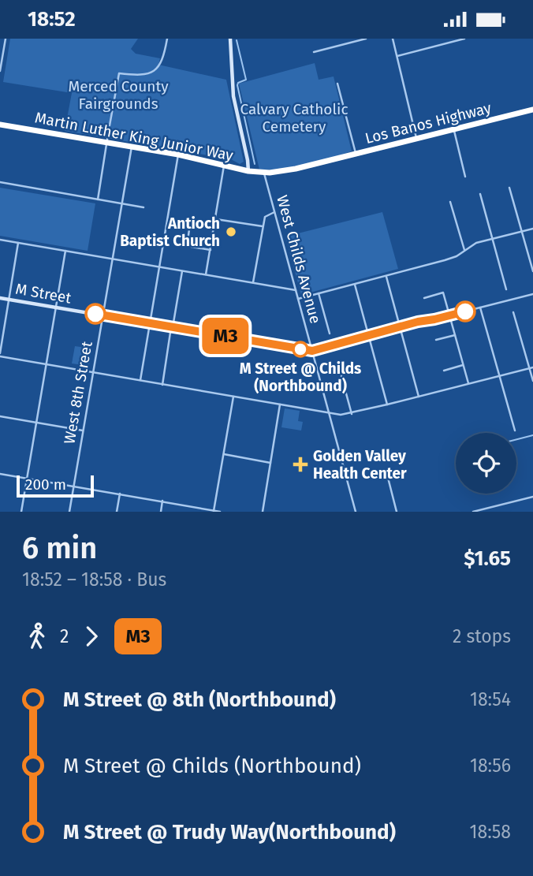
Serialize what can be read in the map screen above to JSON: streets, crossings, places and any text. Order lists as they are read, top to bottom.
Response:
{
  "streets": {
    "highway": ["Los Banos Highway", "Martin Luther King Junior Way"],
    "street": ["West Childs Avenue", "M Street", "West 8th Street"]
  },
  "crossings": [
    ["Los Banos Highway", "Martin Luther King Junior Way"],
    ["Los Banos Highway", "West Childs Avenue"],
    ["Martin Luther King Junior Way", "West Childs Avenue"],
    ["Martin Luther King Junior Way", "West 8th Street"],
    ["West Childs Avenue", "M Street"],
    ["M Street", "West 8th Street"]
  ],
  "parks": ["Merced County Fairgrounds", "Calvary Catholic Cemetery"],
  "places": {
    "other": ["Antioch Baptist Church", "M Street @ Childs (Northbound)"],
    "health": ["Golden Valley Health Center"]
  },
  "lines": ["bus line M3"],
  "scale_bar": "200 m",
  "page": {
    "status": "18:52",
    "on_map": "M3",
    "scale": "200 m",
    "heading": ["6 min", "18:52 – 18:58 · Bus", "$1.65"],
    "legs": ["2", "M3", "2 stops"],
    "list": [
      {
        "name": "M Street @ 8th (Northbound)",
        "value": "18:54"
      },
      {
        "name": "M Street @ Childs (Northbound)",
        "value": "18:56"
      },
      {
        "name": "M Street @ Trudy Way(Northbound)",
        "value": "18:58"
      }
    ]
  }
}
